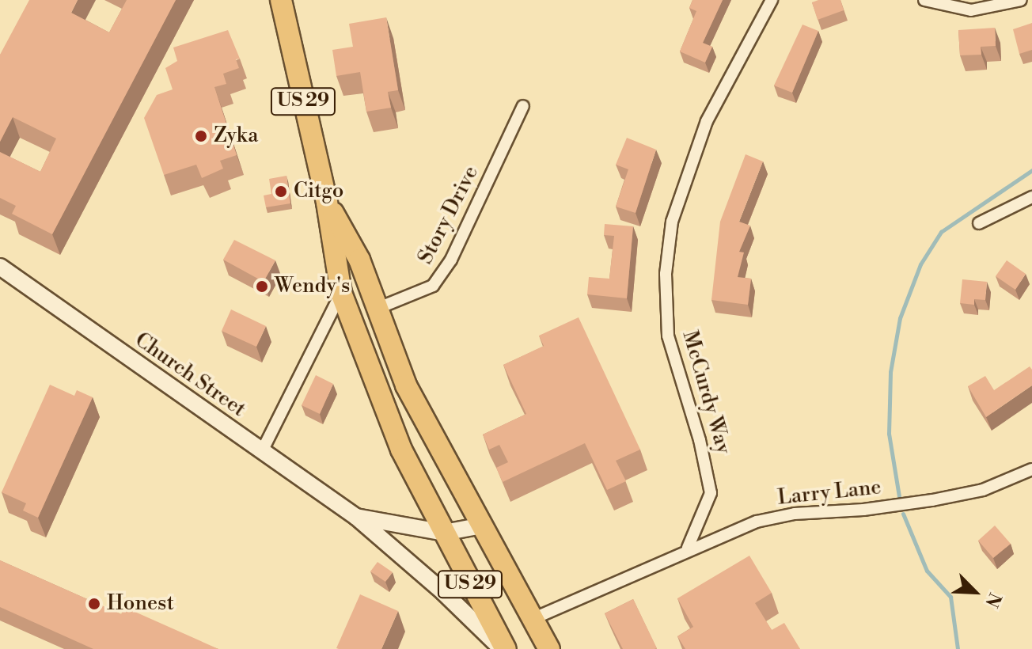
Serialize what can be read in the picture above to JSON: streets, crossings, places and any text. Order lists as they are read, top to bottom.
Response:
{
  "streets": {
    "highway": ["US 29"],
    "main road": ["Church Street"],
    "street": ["Story Drive", "McCurdy Way", "Larry Lane"]
  },
  "crossings": [
    ["US 29", "Story Drive"],
    ["US 29", "Church Street"],
    ["US 29", "Larry Lane"],
    ["McCurdy Way", "Larry Lane"]
  ],
  "places": [
    "Zyka",
    "Citgo",
    "Wendy's",
    "Honest"
  ],
  "north": "bottom right"
}
